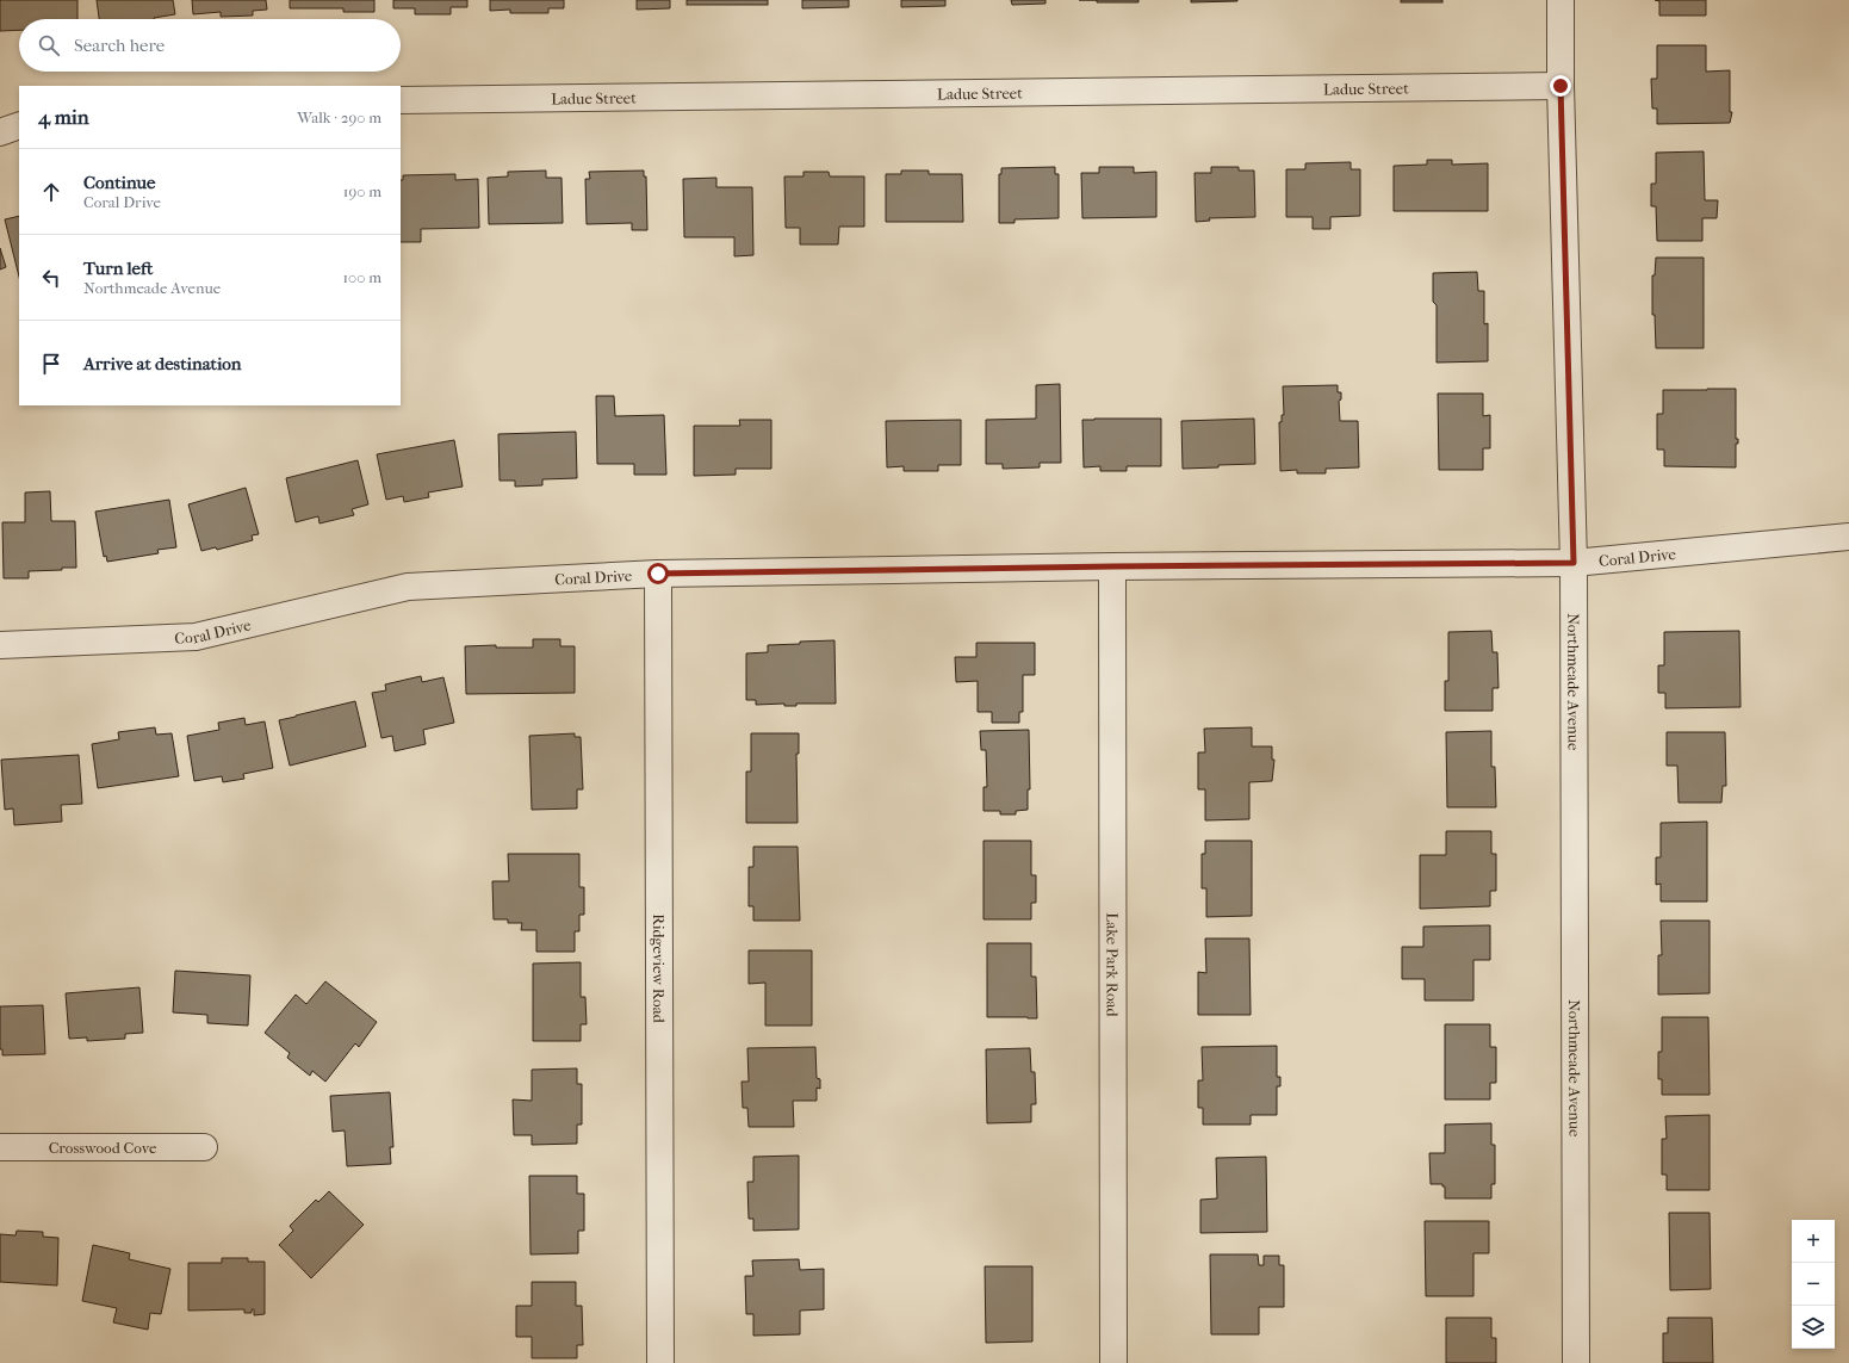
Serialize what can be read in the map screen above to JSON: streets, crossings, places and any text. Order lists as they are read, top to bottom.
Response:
{
  "streets": {
    "street": [
      "Ladue Street",
      "Coral Drive",
      "Northmeade Avenue",
      "Lake Park Road",
      "Ridgeview Road",
      "Crosswood Cove"
    ]
  },
  "crossings": [
    ["Ladue Street", "Northmeade Avenue"],
    ["Coral Drive", "Northmeade Avenue"],
    ["Coral Drive", "Lake Park Road"],
    ["Coral Drive", "Ridgeview Road"]
  ],
  "page": {
    "search": "Search here",
    "heading": ["4 min", "Walk · 290 m"],
    "list": [
      ["Continue", "Coral Drive", "190 m"],
      ["Turn left", "Northmeade Avenue", "100 m"],
      "Arrive at destination"
    ],
    "map_buttons": ["+", "−"]
  }
}
